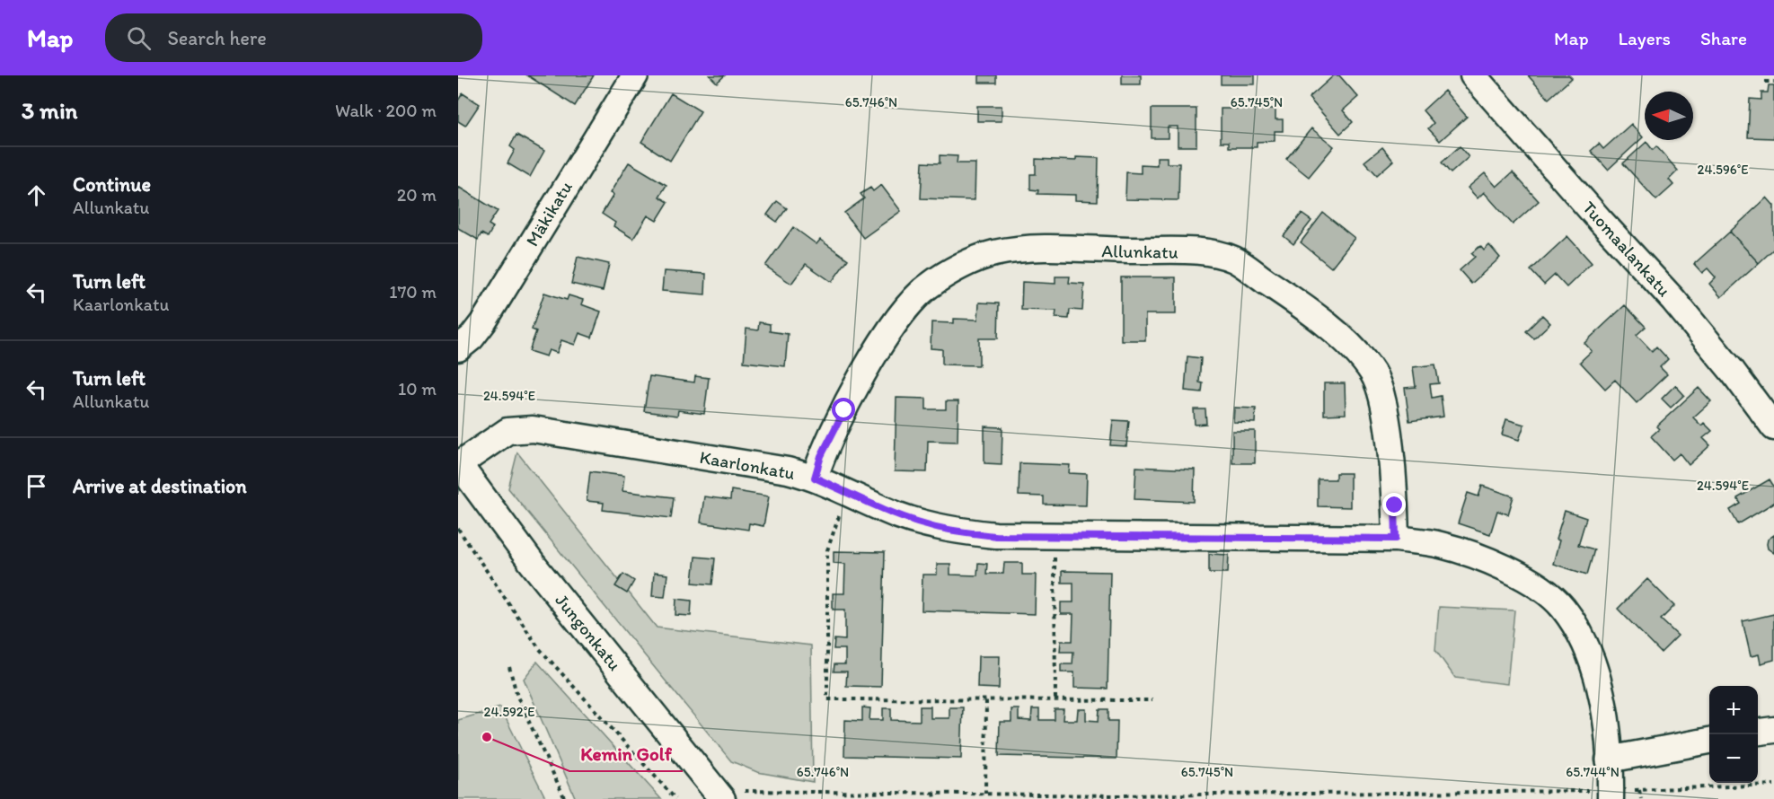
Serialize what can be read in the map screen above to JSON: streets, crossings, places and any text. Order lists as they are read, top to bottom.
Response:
{
  "streets": {
    "street": [
      "Mäkikatu",
      "Tuomaalankatu",
      "Allunkatu",
      "Kaarlonkatu",
      "Jungonkatu"
    ]
  },
  "crossings": [
    ["Allunkatu", "Kaarlonkatu"],
    ["Kaarlonkatu", "Jungonkatu"]
  ],
  "places": ["Kemin Golf"],
  "north": "left",
  "page": {
    "header": "Map",
    "search": "Search here",
    "nav": ["Map", "Layers", "Share"],
    "heading": ["3 min", "Walk · 200 m"],
    "list": [
      ["Continue", "Allunkatu", "20 m"],
      ["Turn left", "Kaarlonkatu", "170 m"],
      ["Turn left", "Allunkatu", "10 m"],
      "Arrive at destination"
    ],
    "map_buttons": ["+", "−"]
  },
  "coordinates": [
    "65.746°N",
    "65.745°N",
    "24.596°E",
    "24.594°E",
    "24.592°E",
    "65.744°N"
  ]
}
